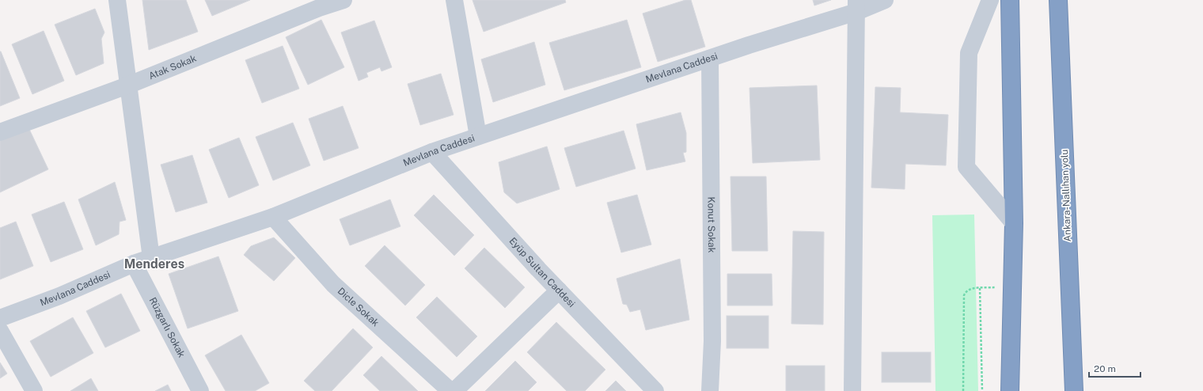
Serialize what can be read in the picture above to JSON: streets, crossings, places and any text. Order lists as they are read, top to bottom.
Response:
{
  "streets": {
    "highway": ["Ankara-Nallıhan yolu"],
    "street": [
      "Atak Sokak",
      "Mevlana Caddesi",
      "Konut Sokak",
      "Eyüp Sultan Caddesi",
      "Dicle Sokak",
      "Rüzgarlı Sokak"
    ]
  },
  "crossings": [
    ["Mevlana Caddesi", "Konut Sokak"],
    ["Mevlana Caddesi", "Eyüp Sultan Caddesi"],
    ["Mevlana Caddesi", "Dicle Sokak"],
    ["Mevlana Caddesi", "Rüzgarlı Sokak"]
  ],
  "districts": ["Menderes"],
  "scale_bar": "20 m"
}
